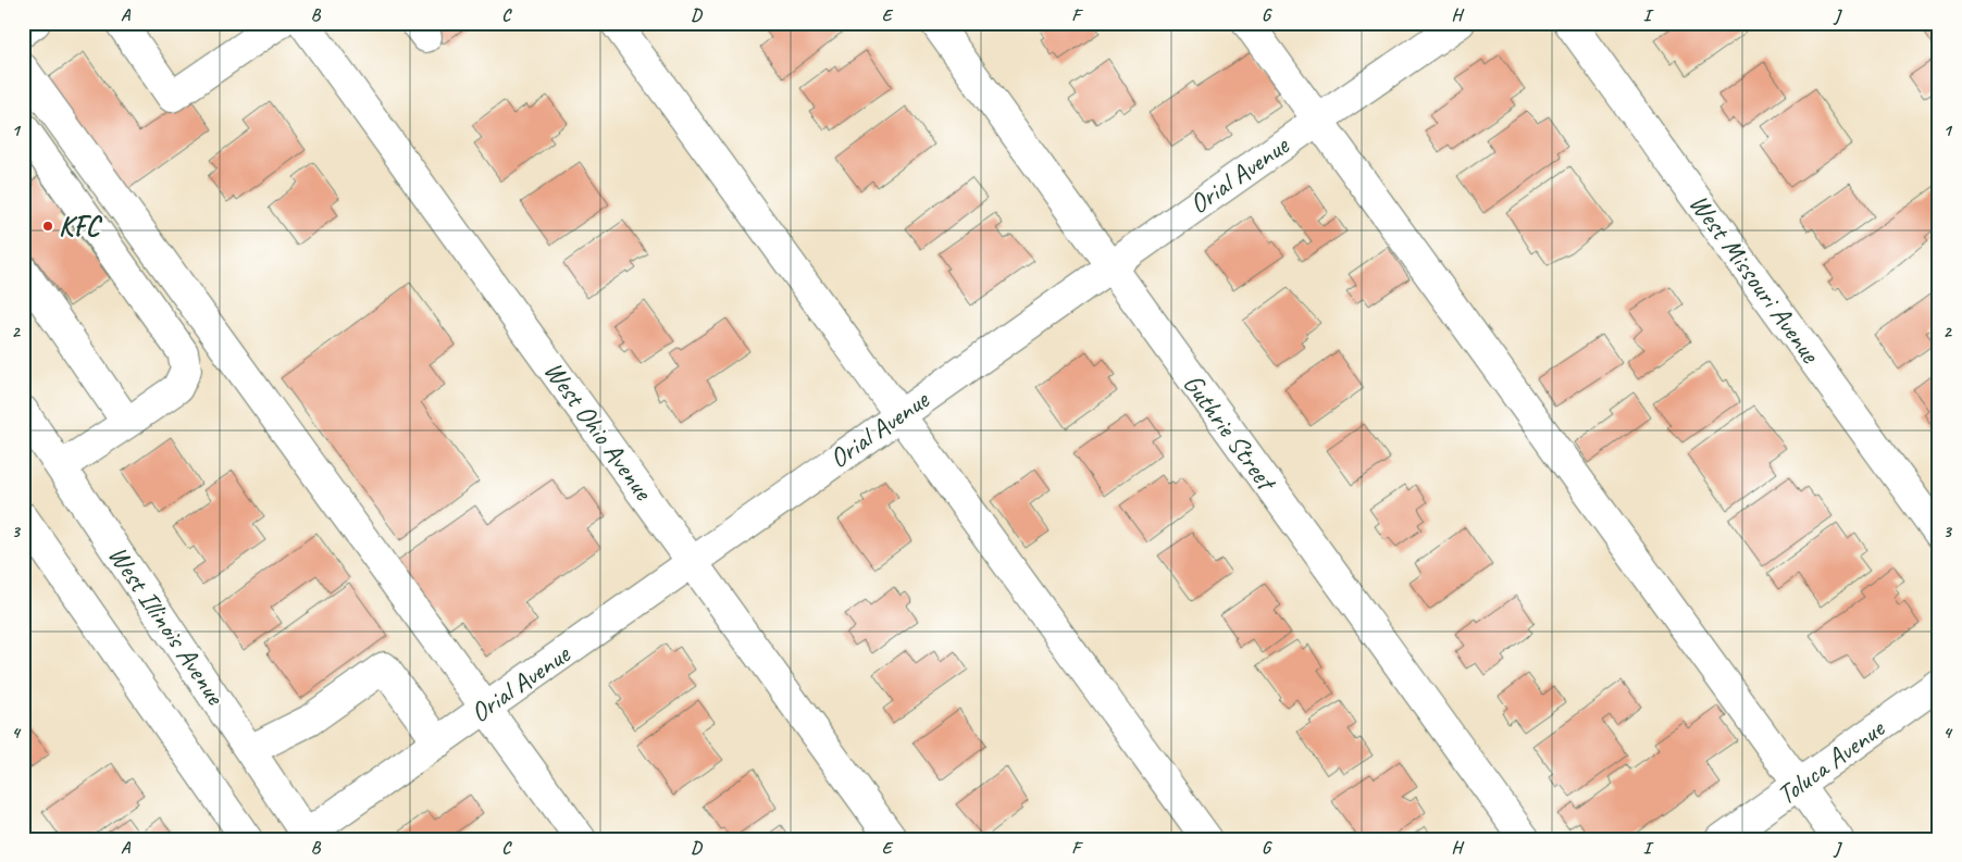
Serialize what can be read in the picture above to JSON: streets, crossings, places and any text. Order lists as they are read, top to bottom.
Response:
{
  "streets": {
    "street": [
      "Orial Avenue",
      "West Missouri Avenue",
      "West Ohio Avenue",
      "Guthrie Street",
      "West Illinois Avenue",
      "Toluca Avenue"
    ]
  },
  "crossings": [
    ["Orial Avenue", "West Ohio Avenue"],
    ["Orial Avenue", "Guthrie Street"],
    ["Orial Avenue", "West Illinois Avenue"]
  ],
  "places": ["KFC"],
  "grid": {
    "columns": [
      "A",
      "B",
      "C",
      "D",
      "E",
      "F",
      "G",
      "H",
      "I",
      "J"
    ],
    "rows": [
      "1",
      "2",
      "3",
      "4"
    ]
  }
}
